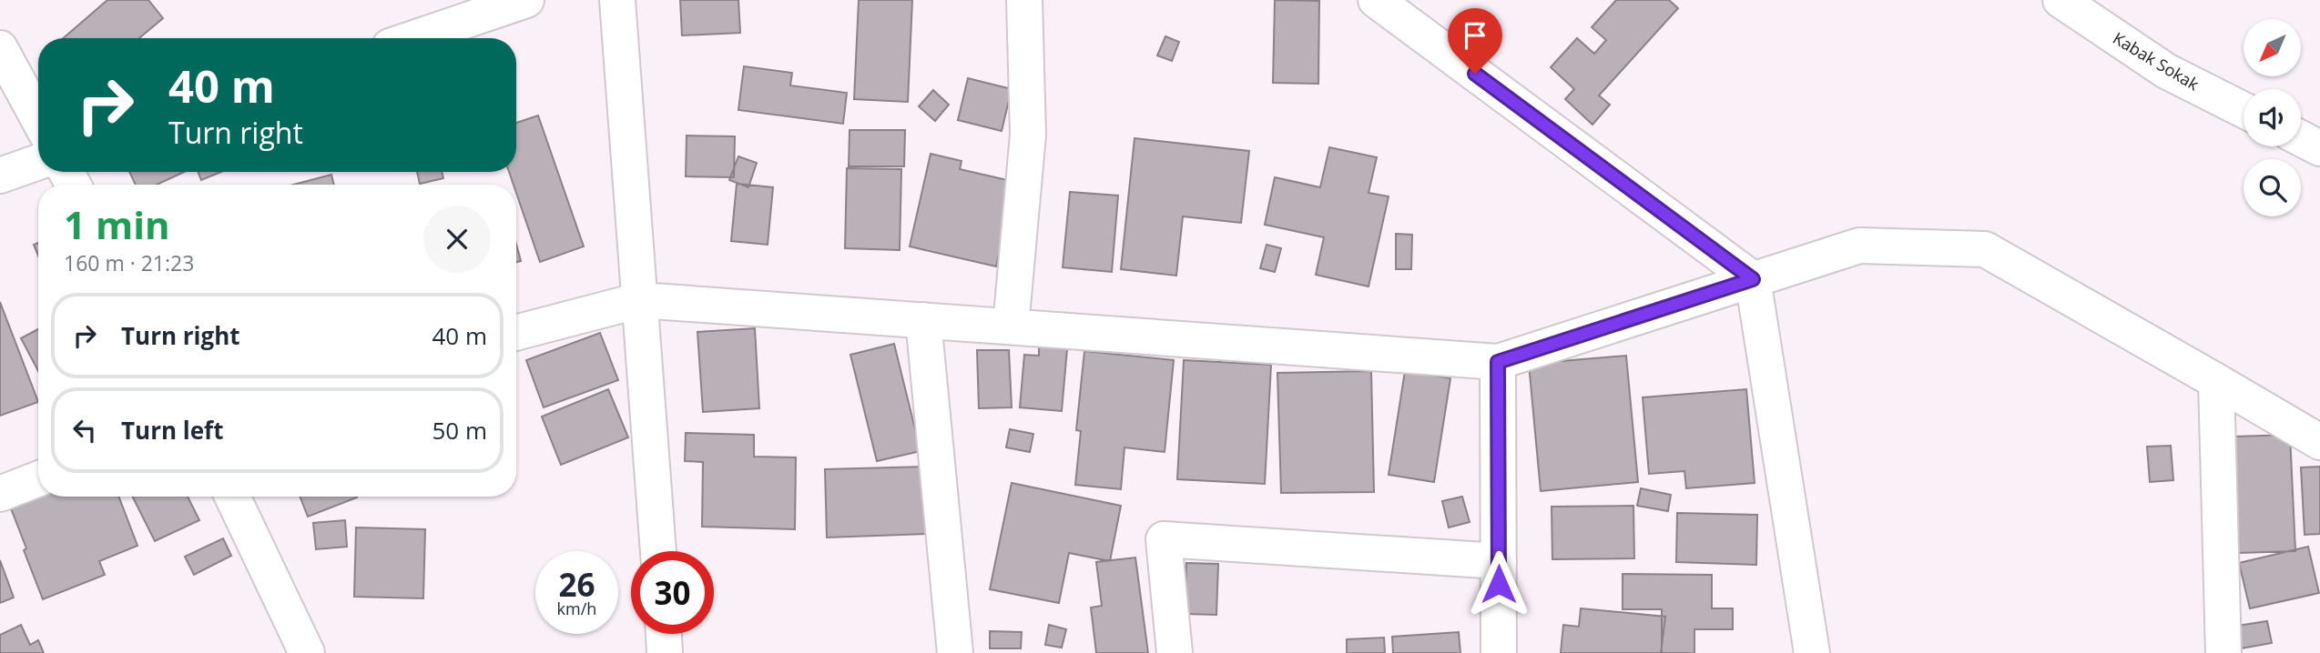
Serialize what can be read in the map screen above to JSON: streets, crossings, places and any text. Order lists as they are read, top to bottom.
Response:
{
  "streets": {
    "street": ["Kabak Sokak"]
  },
  "north": "bottom left",
  "page": {
    "turn": ["40 m", "Turn right"],
    "heading": ["1 min", "160 m · 21:23"],
    "list": [
      {
        "name": "Turn right",
        "value": "40 m"
      },
      {
        "name": "Turn left",
        "value": "50 m"
      }
    ],
    "speed": "26 km/h",
    "limit": "30"
  }
}
